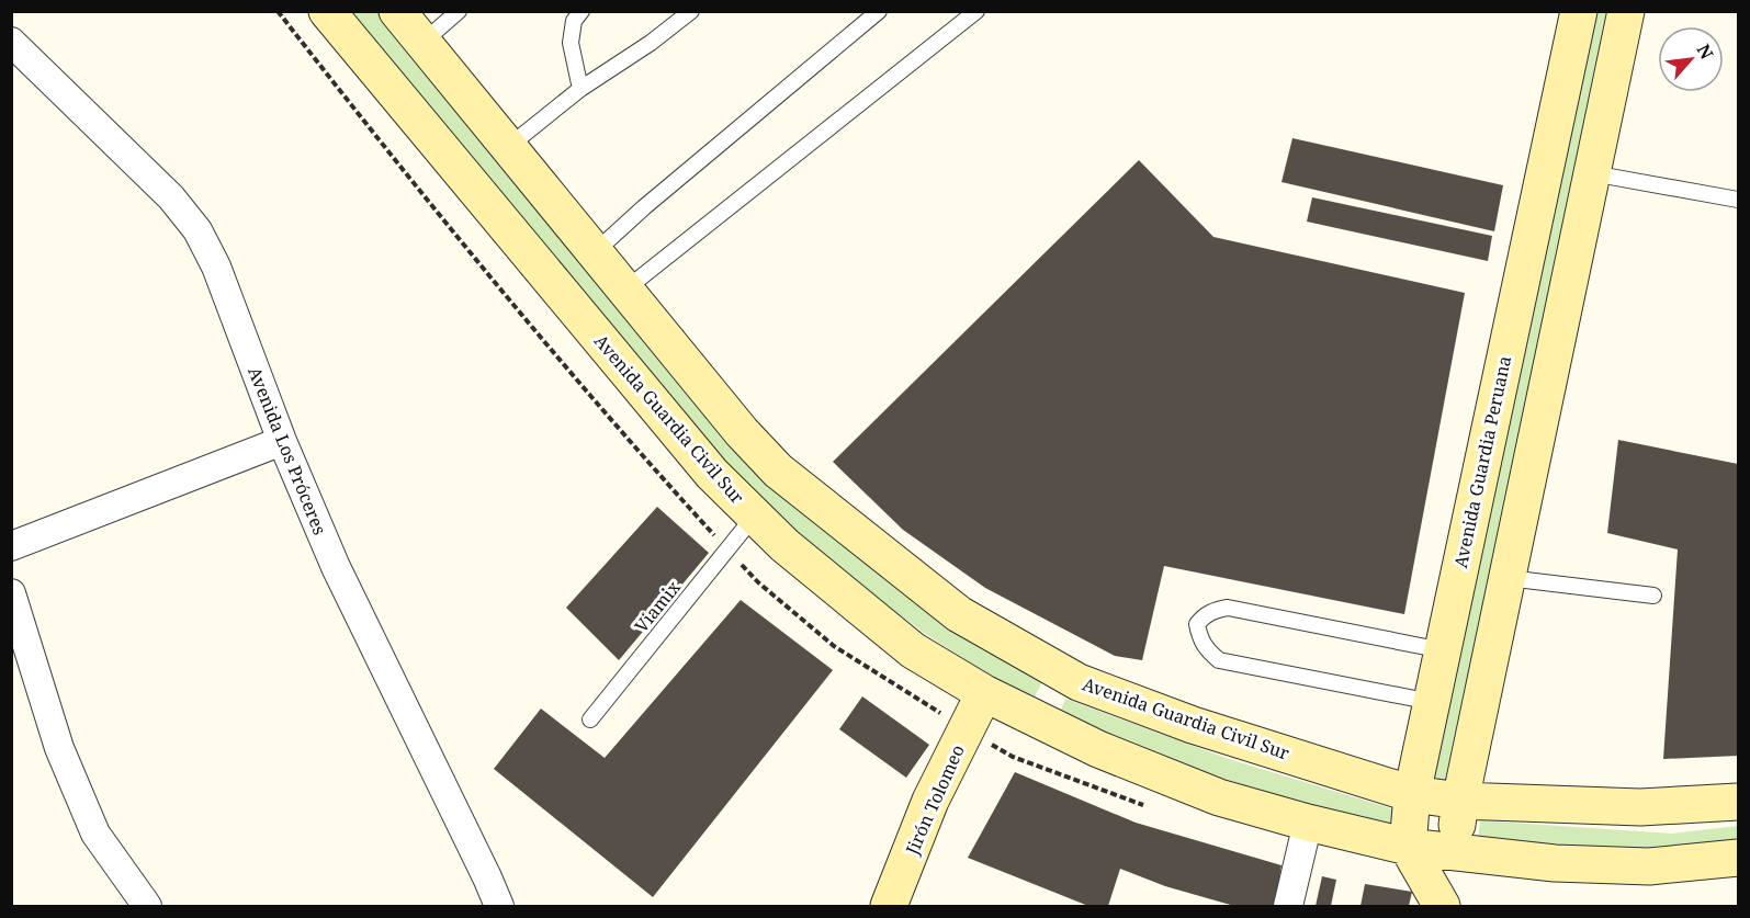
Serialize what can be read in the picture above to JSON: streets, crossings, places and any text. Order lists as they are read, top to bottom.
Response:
{
  "streets": {
    "main road": ["Avenida Guardia Civil Sur", "Avenida Guardia Peruana", "Jirón Tolomeo"],
    "street": ["Avenida Los Próceres"],
    "lane": ["Viamix"]
  },
  "crossings": [
    ["Avenida Guardia Civil Sur", "Avenida Guardia Peruana"],
    ["Avenida Guardia Civil Sur", "Viamix"],
    ["Avenida Guardia Civil Sur", "Jirón Tolomeo"]
  ],
  "north": "top right"
}
